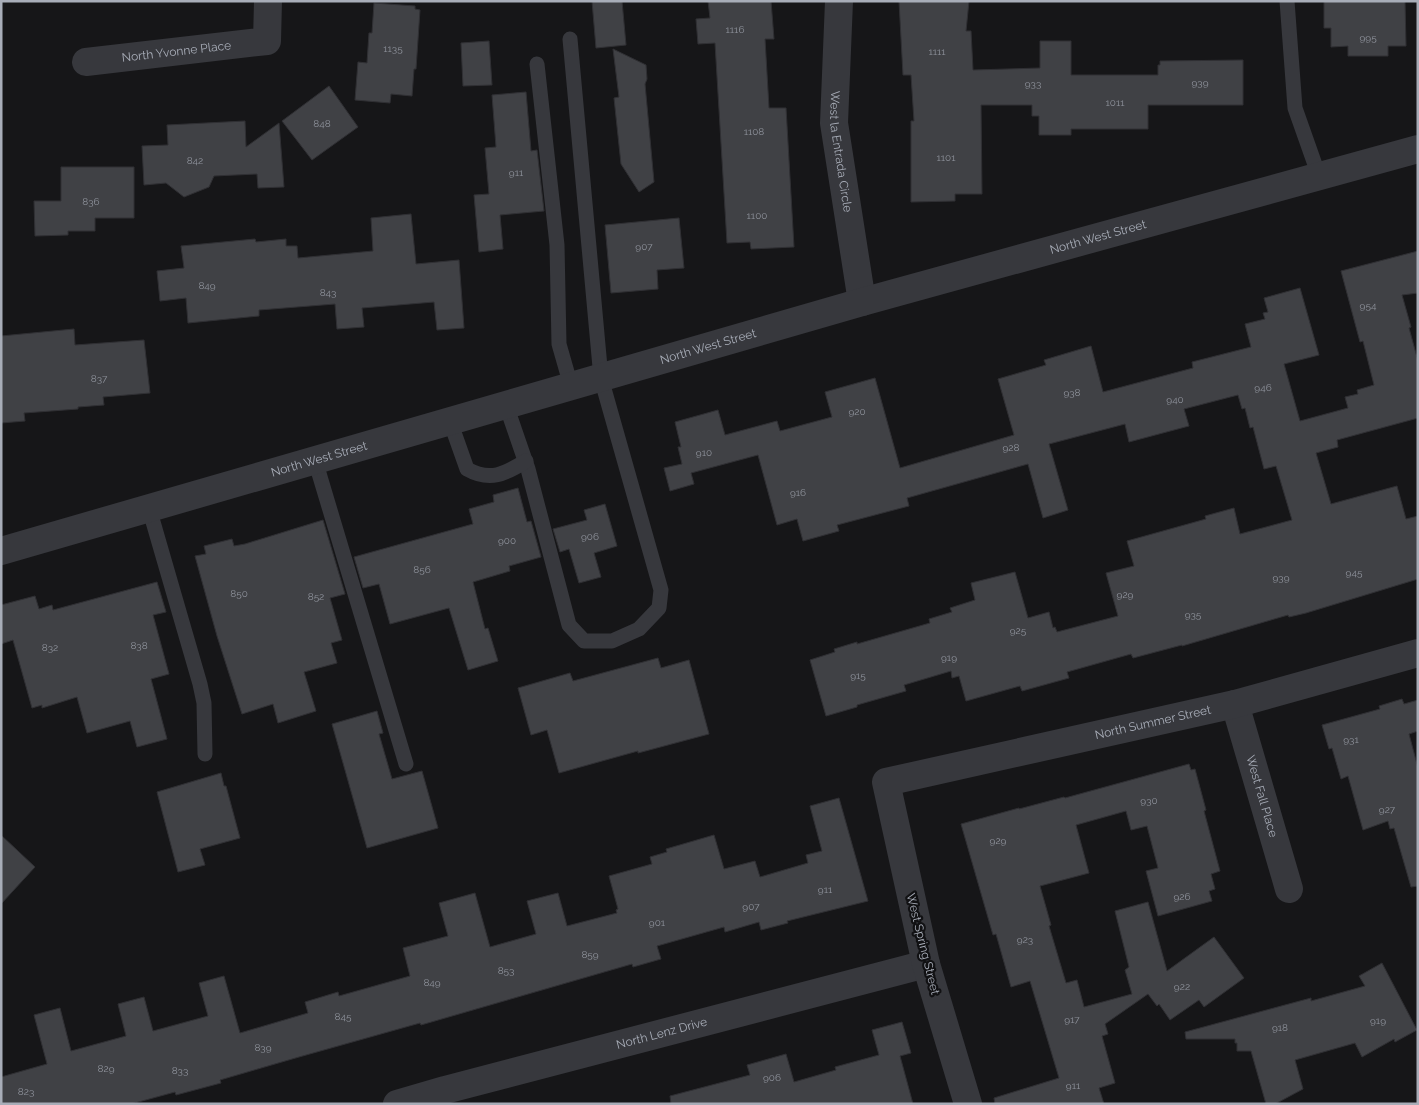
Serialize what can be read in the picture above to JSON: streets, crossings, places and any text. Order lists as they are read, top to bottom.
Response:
{
  "streets": {
    "street": [
      "North Yvonne Place",
      "West la Entrada Circle",
      "North West Street",
      "North Summer Street",
      "West Fall Place",
      "West Spring Street",
      "North Lenz Drive"
    ]
  },
  "crossings": [
    ["West la Entrada Circle", "North West Street"],
    ["North Summer Street", "West Fall Place"],
    ["North Summer Street", "West Spring Street"],
    ["West Spring Street", "North Lenz Drive"]
  ],
  "house_numbers": [
    "1116",
    "995",
    "1135",
    "1111",
    "939",
    "933",
    "1011",
    "848",
    "1108",
    "1101",
    "842",
    "911",
    "836",
    "1100",
    "907",
    "849",
    "843",
    "954",
    "837",
    "946",
    "938",
    "940",
    "920",
    "928",
    "910",
    "916",
    "906",
    "900",
    "856",
    "945",
    "939",
    "850",
    "929",
    "852",
    "935",
    "925",
    "838",
    "832",
    "919",
    "915",
    "931",
    "930",
    "927",
    "929",
    "911",
    "926",
    "907",
    "901",
    "923",
    "859",
    "853",
    "849",
    "922",
    "845",
    "917",
    "919",
    "918",
    "839",
    "829",
    "833",
    "906",
    "911",
    "823"
  ]
}
